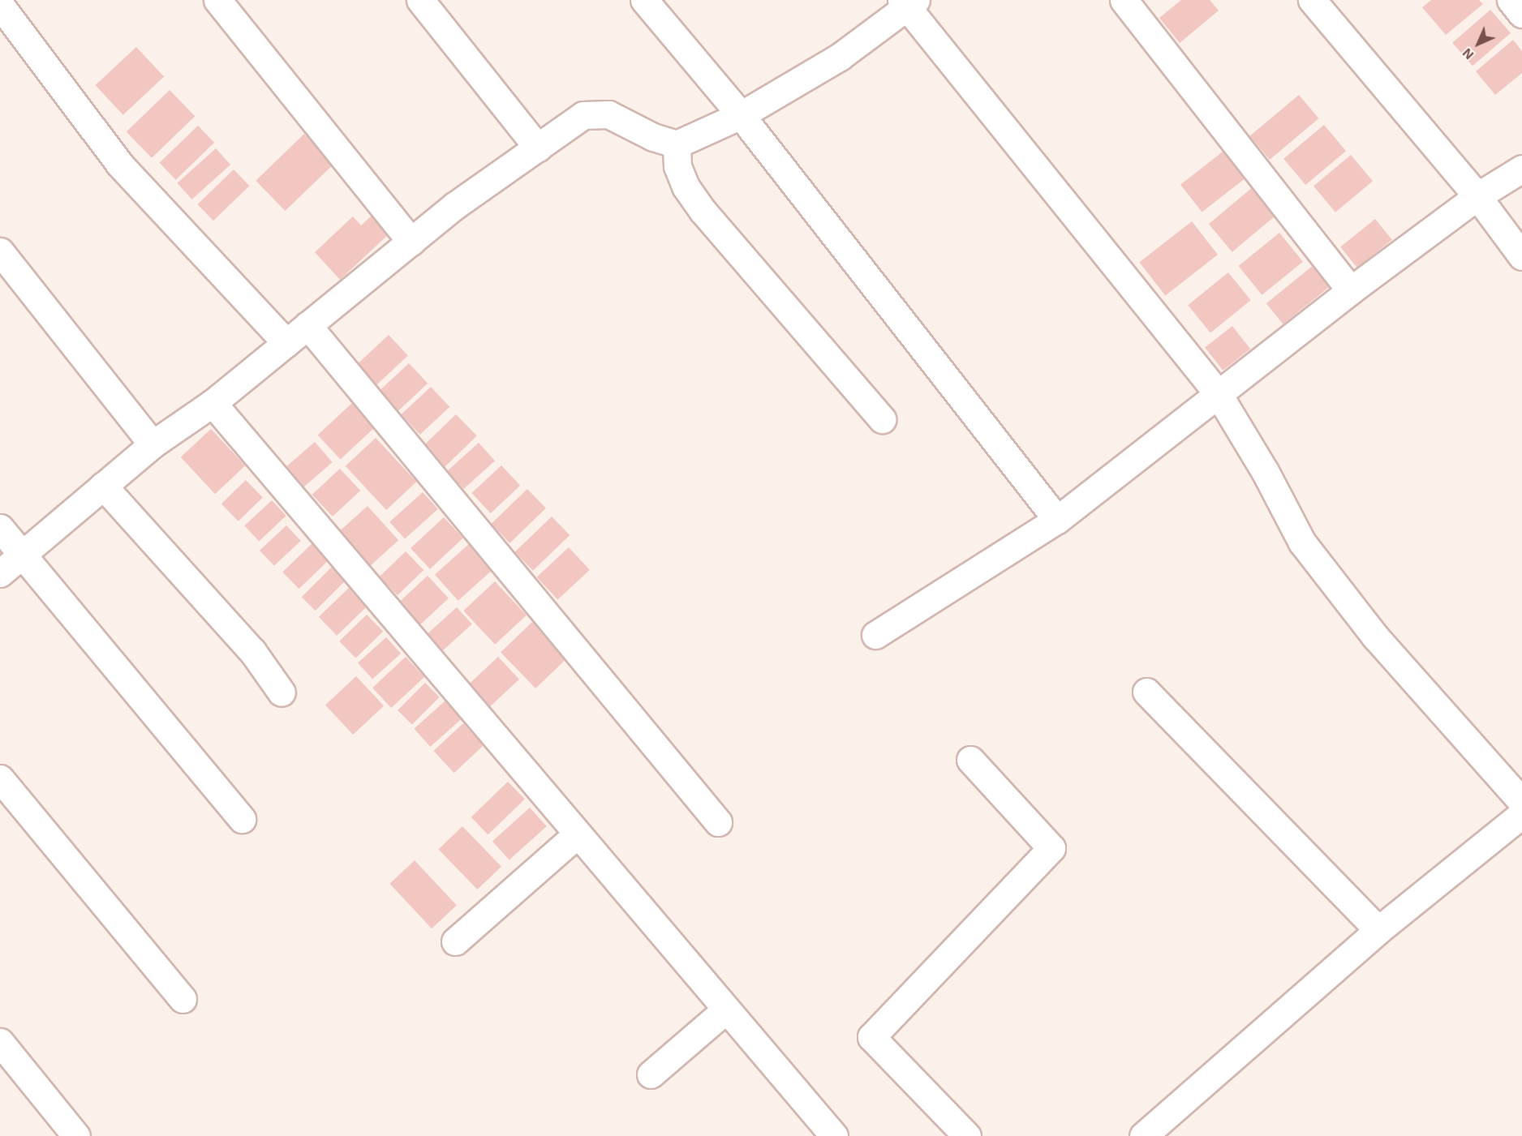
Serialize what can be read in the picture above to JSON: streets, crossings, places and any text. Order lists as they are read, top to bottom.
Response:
{
  "north": "bottom left"
}
